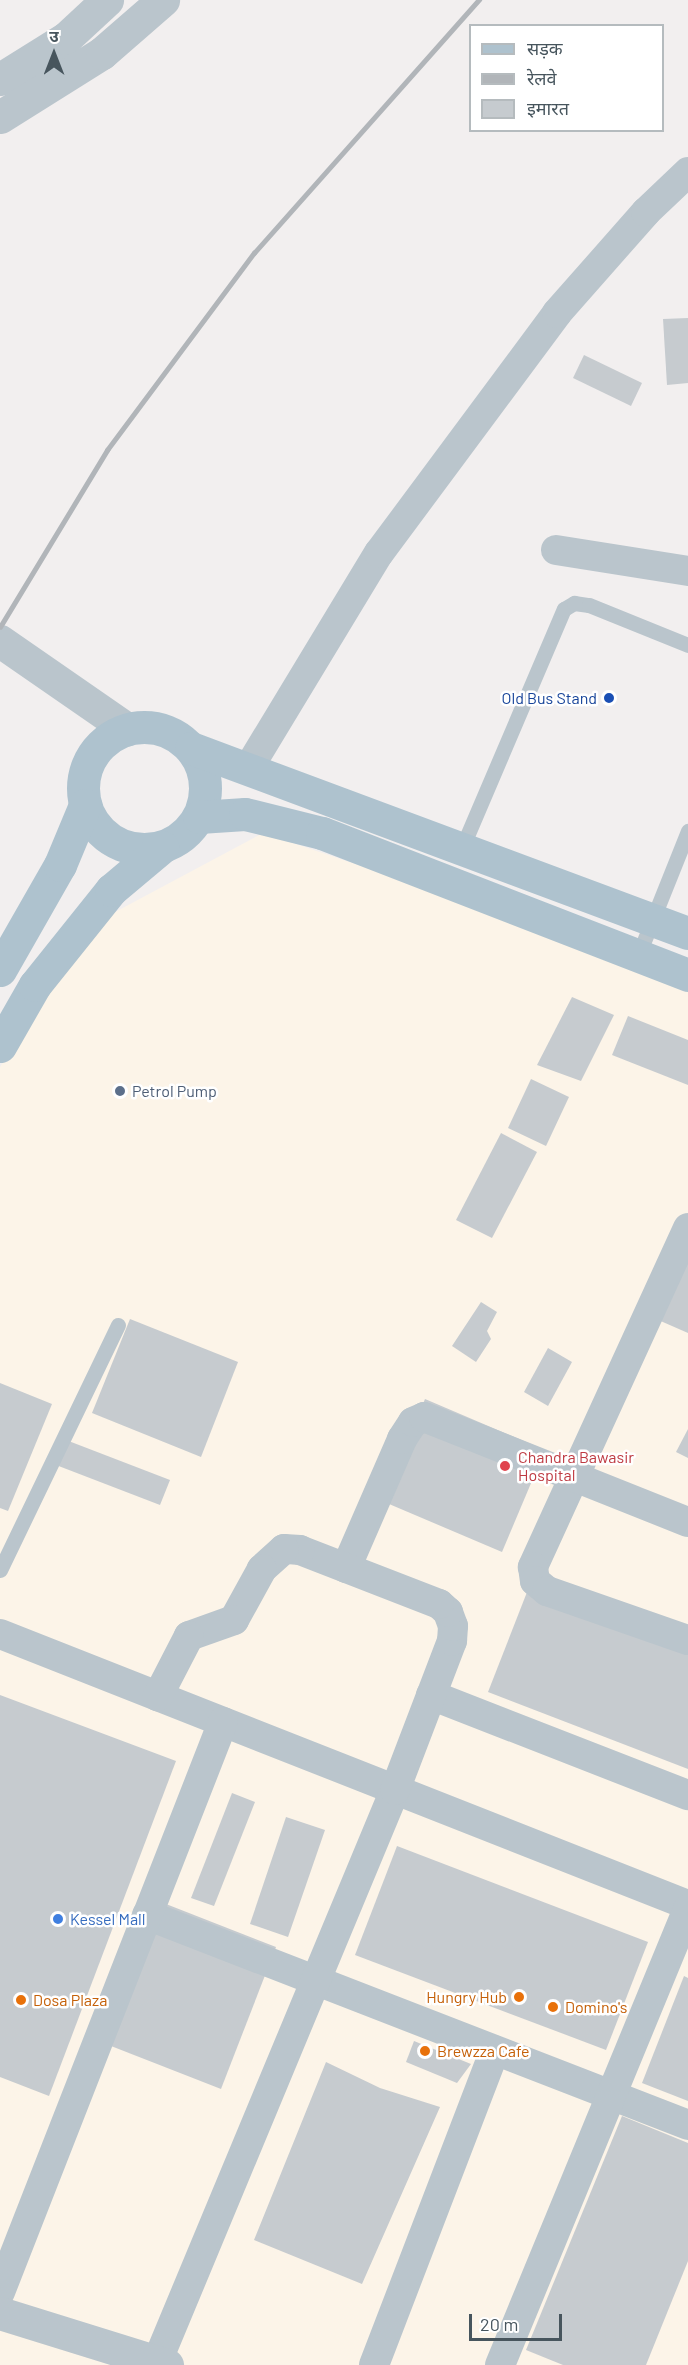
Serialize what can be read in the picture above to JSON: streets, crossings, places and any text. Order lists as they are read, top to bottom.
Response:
{
  "places": [
    "Old Bus Stand",
    "Petrol Pump",
    "Chandra Bawasir Hospital",
    "Kessel Mall",
    "Hungry Hub",
    "Dosa Plaza",
    "Domino's",
    "Brewzza Cafe"
  ],
  "legend": ["सड़क", "रेलवे", "इमारत"],
  "scale_bar": "20 m",
  "north": "top"
}
